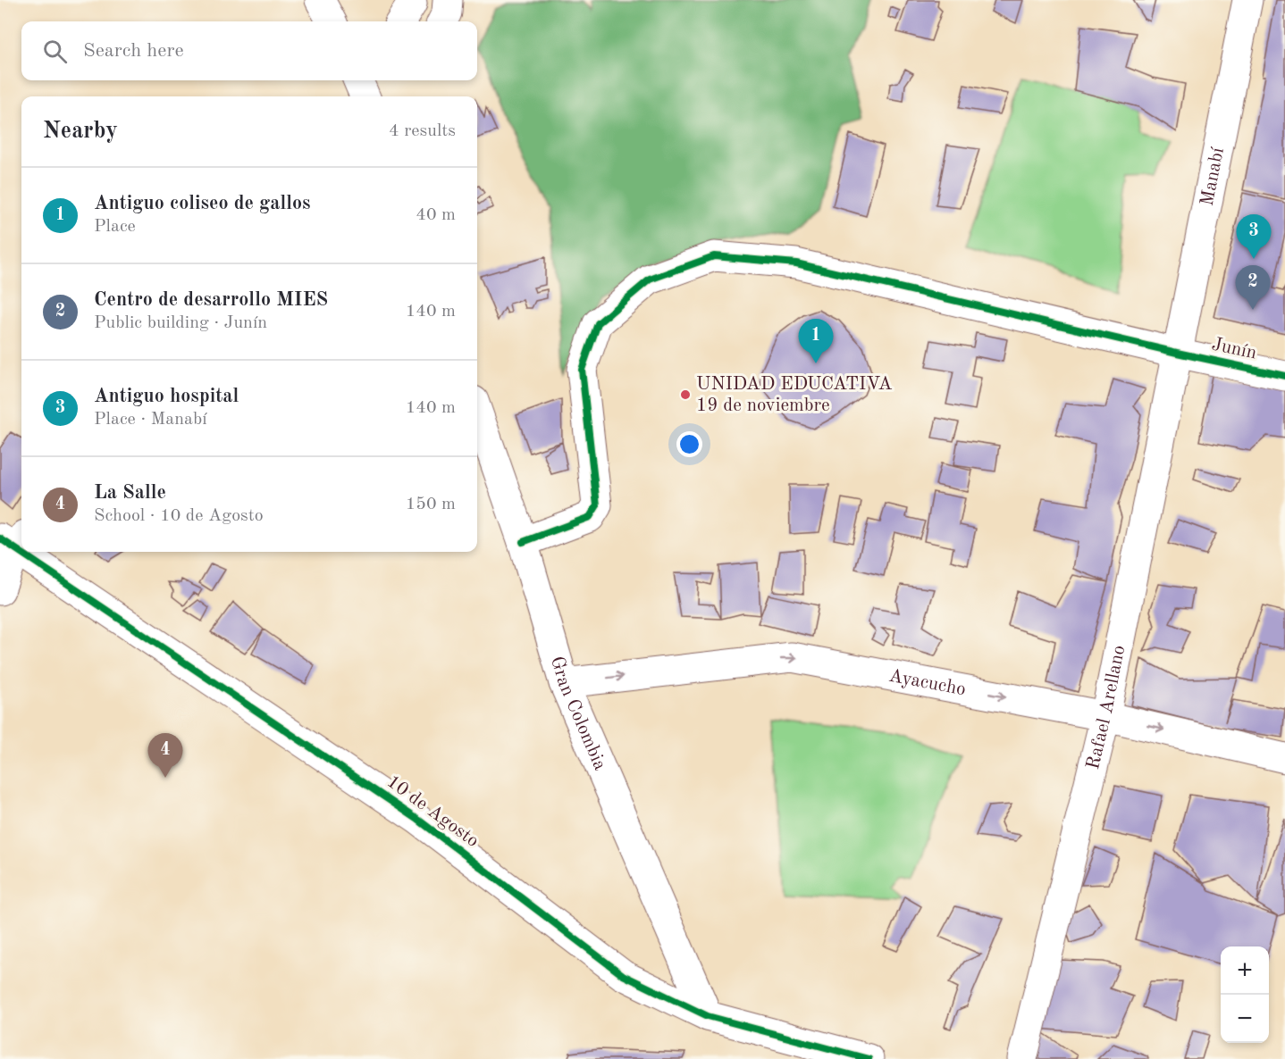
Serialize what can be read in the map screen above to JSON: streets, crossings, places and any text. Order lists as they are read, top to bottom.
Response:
{
  "streets": {
    "street": [
      "Manabí",
      "Junín",
      "Ayacucho",
      "Rafael Arellano",
      "Gran Colombia",
      "10 de Agosto"
    ]
  },
  "crossings": [
    ["Manabí", "Junín"],
    ["Manabí", "Rafael Arellano"],
    ["Junín", "Rafael Arellano"],
    ["Junín", "Gran Colombia"],
    ["Ayacucho", "Rafael Arellano"],
    ["Ayacucho", "Gran Colombia"],
    ["Gran Colombia", "10 de Agosto"]
  ],
  "one_way": ["Ayacucho"],
  "places": ["UNIDAD EDUCATIVA 19 de noviembre"],
  "page": {
    "search": "Search here",
    "heading": ["Nearby", "4 results"],
    "list": [
      {
        "mark": "1",
        "name": "Antiguo coliseo de gallos",
        "note": "Place",
        "value": "40 m"
      },
      {
        "mark": "2",
        "name": "Centro de desarrollo MIES",
        "note": "Public building · Junín",
        "value": "140 m"
      },
      {
        "mark": "3",
        "name": "Antiguo hospital",
        "note": "Place · Manabí",
        "value": "140 m"
      },
      {
        "mark": "4",
        "name": "La Salle",
        "note": "School · 10 de Agosto",
        "value": "150 m"
      }
    ],
    "pins": [
      "3",
      "2",
      "1",
      "4"
    ],
    "map_buttons": ["+", "−"]
  }
}
